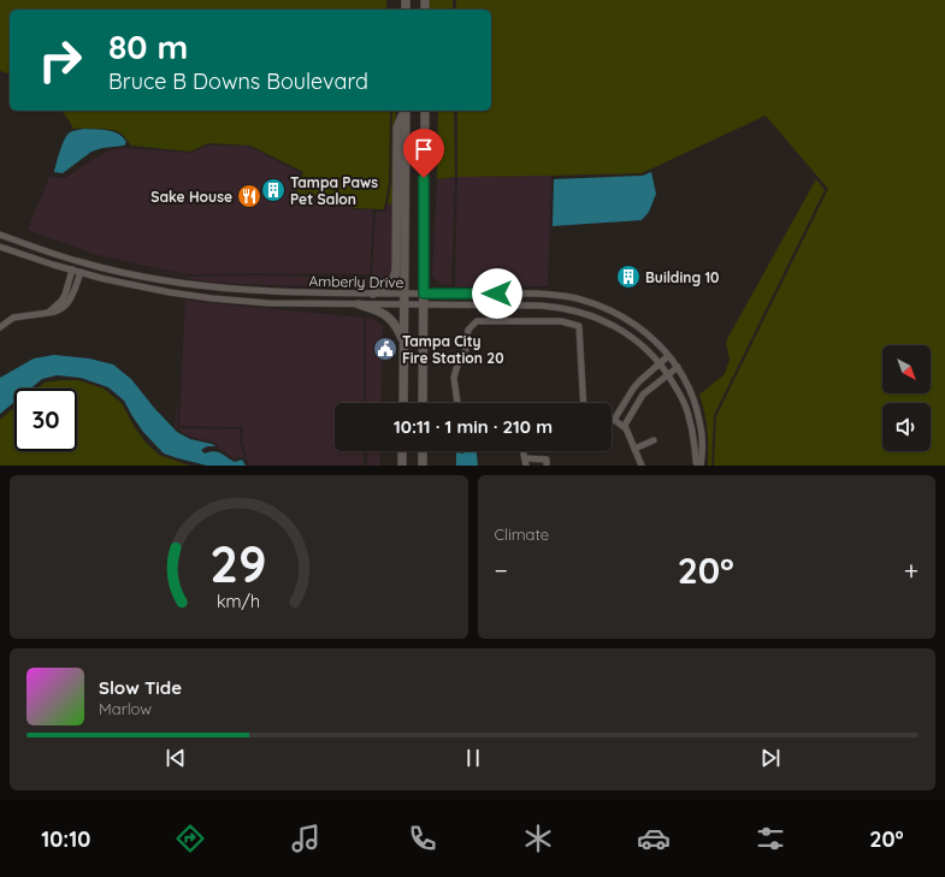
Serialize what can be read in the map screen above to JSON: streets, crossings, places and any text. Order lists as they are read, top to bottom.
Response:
{
  "streets": {
    "street": ["Amberly Drive"]
  },
  "places": {
    "building": ["Tampa Paws Pet Salon", "Building 10"],
    "restaurant": ["Sake House"],
    "public building": ["Tampa City Fire Station 20"]
  },
  "north": "bottom right",
  "page": {
    "turn": ["80 m", "Bruce B Downs Boulevard"],
    "limit": "30",
    "trip": "10:11 · 1 min · 210 m",
    "tile": "Climate",
    "heat": ["−", "20°", "+"],
    "song": ["Slow Tide", "Marlow"],
    "tabs": ["10:10", "20°"],
    "gauge": ["29", "km/h"]
  }
}
